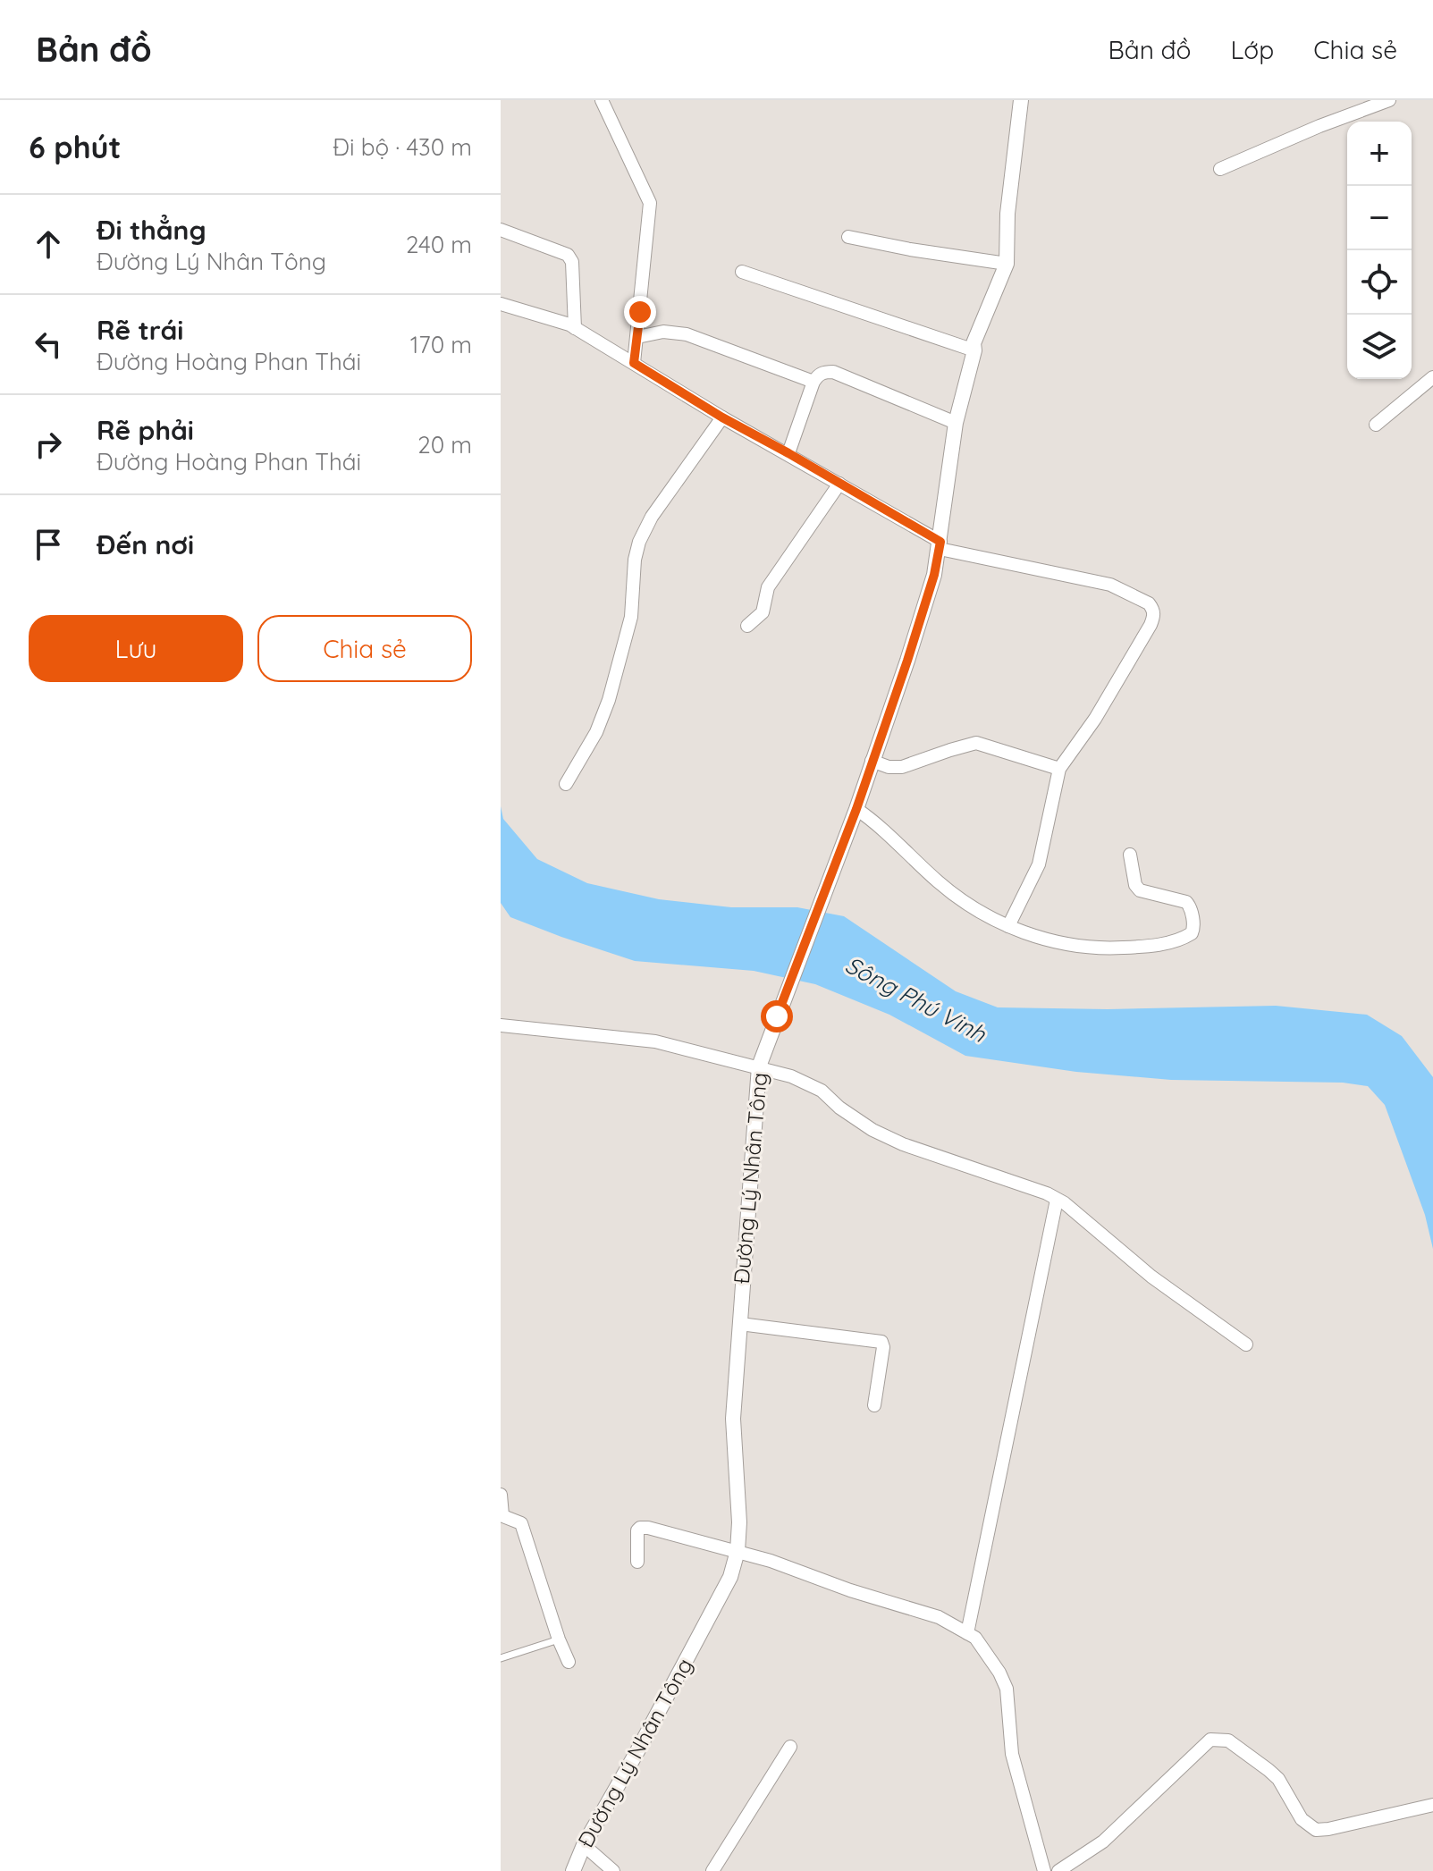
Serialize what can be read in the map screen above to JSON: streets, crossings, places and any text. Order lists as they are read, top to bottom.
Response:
{
  "streets": {
    "street": ["Đường Lý Nhân Tông"]
  },
  "water": ["Sông Phú Vinh"],
  "page": {
    "header": "Bản đồ",
    "nav": ["Bản đồ", "Lớp", "Chia sẻ"],
    "heading": ["6 phút", "Đi bộ · 430 m"],
    "map_buttons": ["+", "−"],
    "list": [
      ["Đi thẳng", "Đường Lý Nhân Tông", "240 m"],
      ["Rẽ trái", "Đường Hoàng Phan Thái", "170 m"],
      ["Rẽ phải", "Đường Hoàng Phan Thái", "20 m"],
      "Đến nơi"
    ],
    "buttons": ["Lưu", "Chia sẻ"]
  }
}
